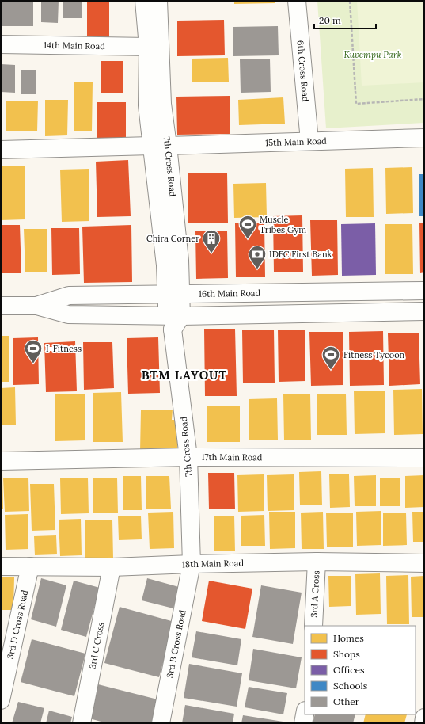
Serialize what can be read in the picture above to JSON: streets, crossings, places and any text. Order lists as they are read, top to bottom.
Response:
{
  "streets": {
    "street": [
      "14th Main Road",
      "6th Cross Road",
      "15th Main Road",
      "7th Cross Road",
      "16th Main Road",
      "17th Main Road",
      "18th Main Road",
      "3rd A Cross",
      "3rd D Cross Road",
      "3rd B Cross Road",
      "3rd C Cross"
    ]
  },
  "crossings": [
    ["14th Main Road", "7th Cross Road"],
    ["6th Cross Road", "15th Main Road"],
    ["15th Main Road", "7th Cross Road"],
    ["7th Cross Road", "16th Main Road"],
    ["7th Cross Road", "17th Main Road"],
    ["7th Cross Road", "18th Main Road"],
    ["7th Cross Road", "3rd B Cross Road"],
    ["18th Main Road", "3rd A Cross"],
    ["18th Main Road", "3rd D Cross Road"],
    ["18th Main Road", "3rd B Cross Road"],
    ["18th Main Road", "3rd C Cross"]
  ],
  "districts": ["BTM LAYOUT"],
  "parks": ["Kuvempu Park"],
  "places": {
    "sports": ["Muscle Tribes Gym", "I-Fitness", "Fitness Tycoon"],
    "building": ["Chira Corner"],
    "bank": ["IDFC First Bank"]
  },
  "legend": [
    "Homes",
    "Shops",
    "Offices",
    "Schools",
    "Other"
  ],
  "scale_bar": "20 m"
}
